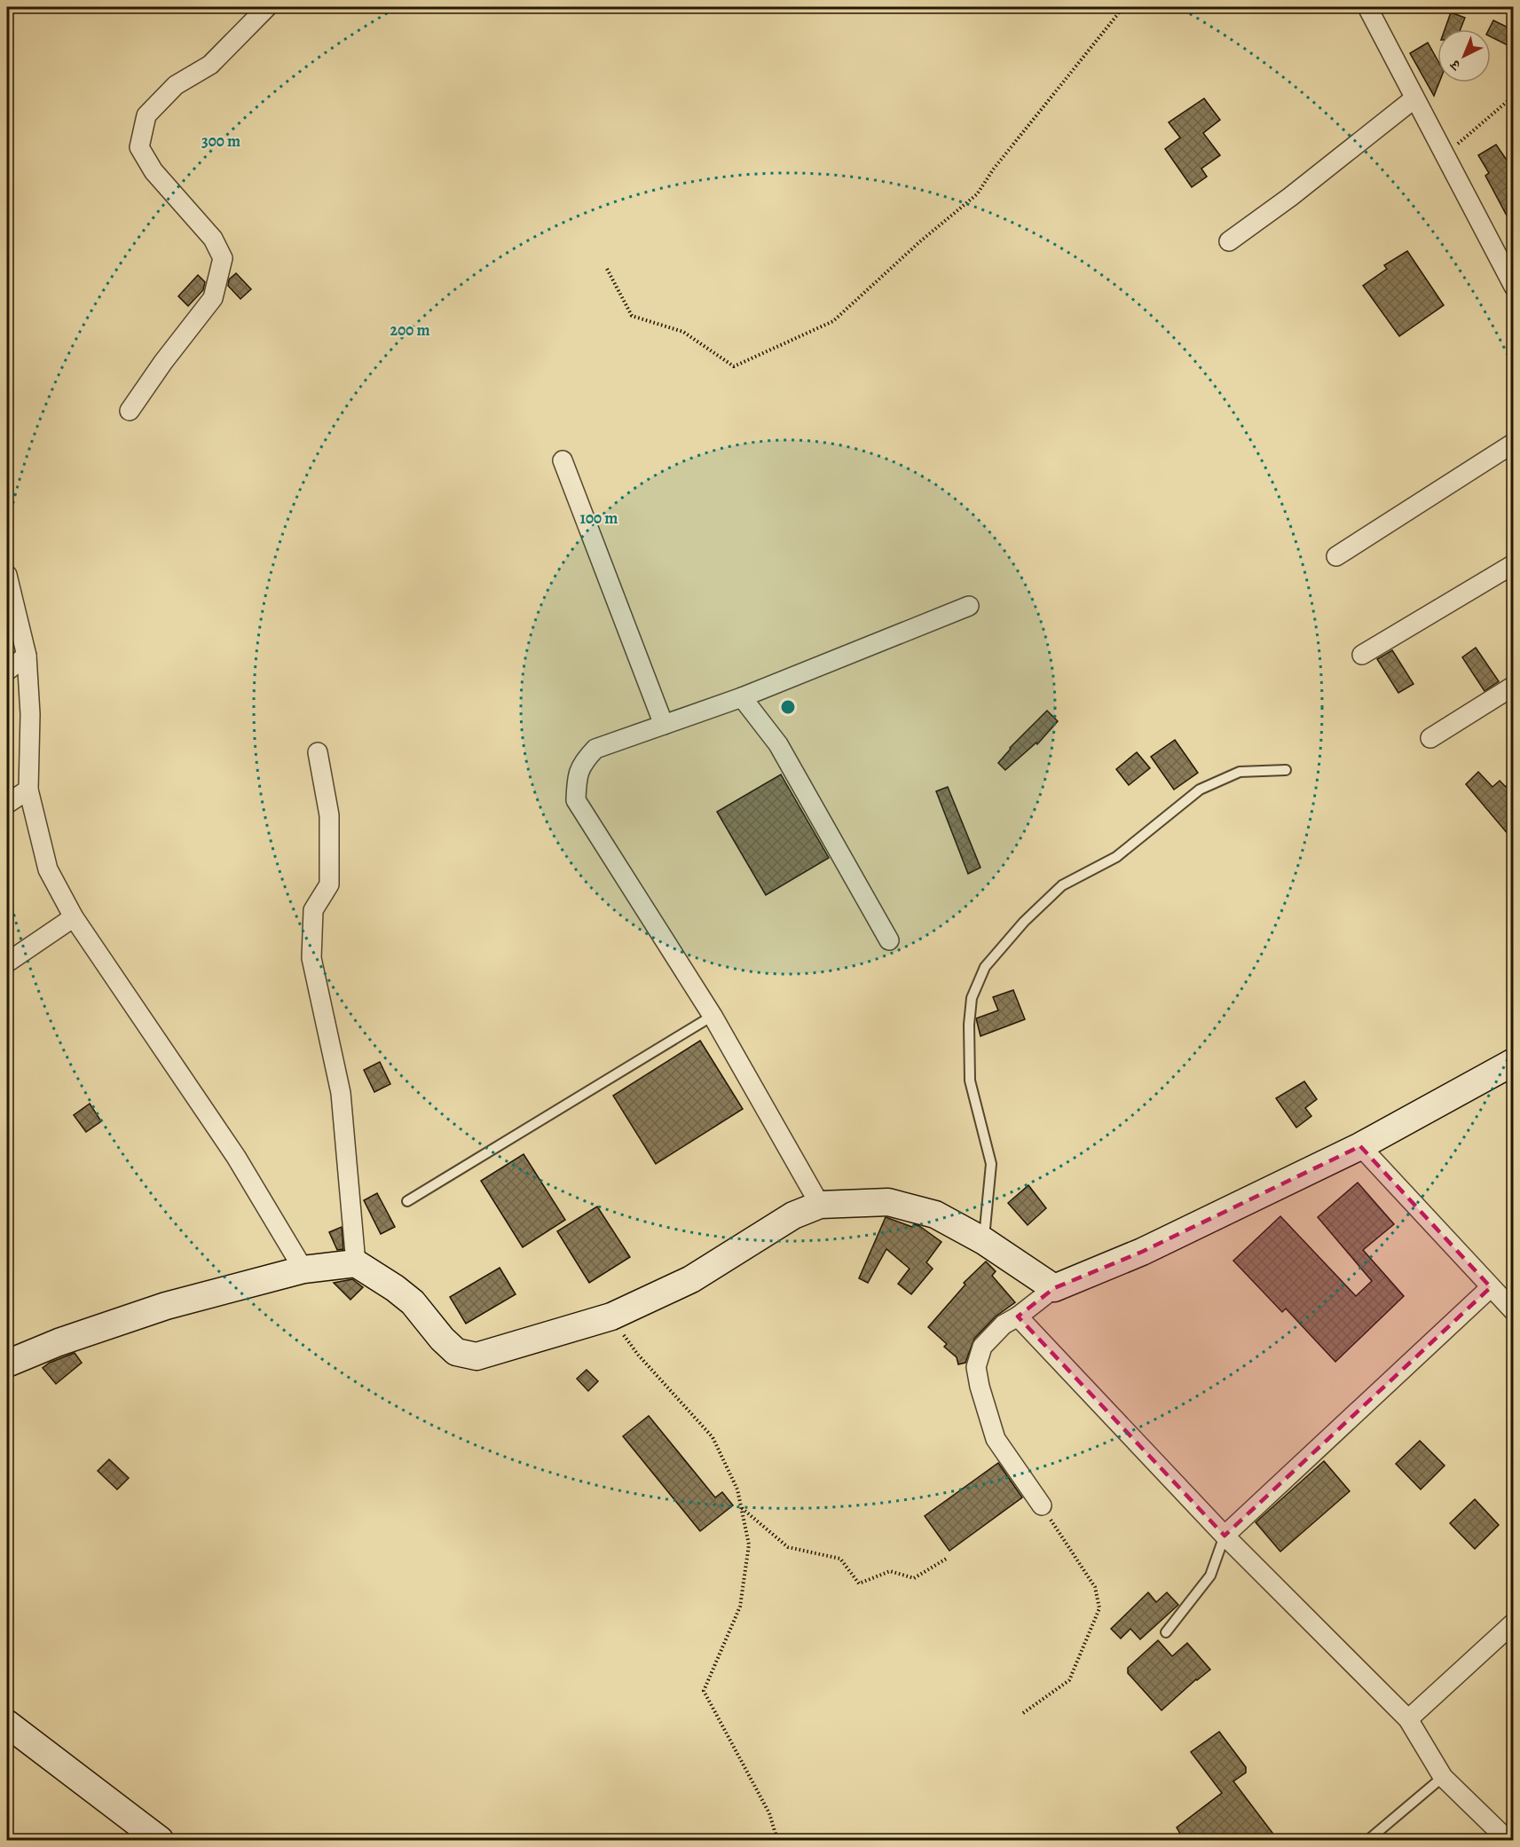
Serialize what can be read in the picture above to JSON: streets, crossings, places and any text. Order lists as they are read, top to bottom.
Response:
{
  "north": "bottom left",
  "rings": ["300 m", "200 m", "100 m"]
}
